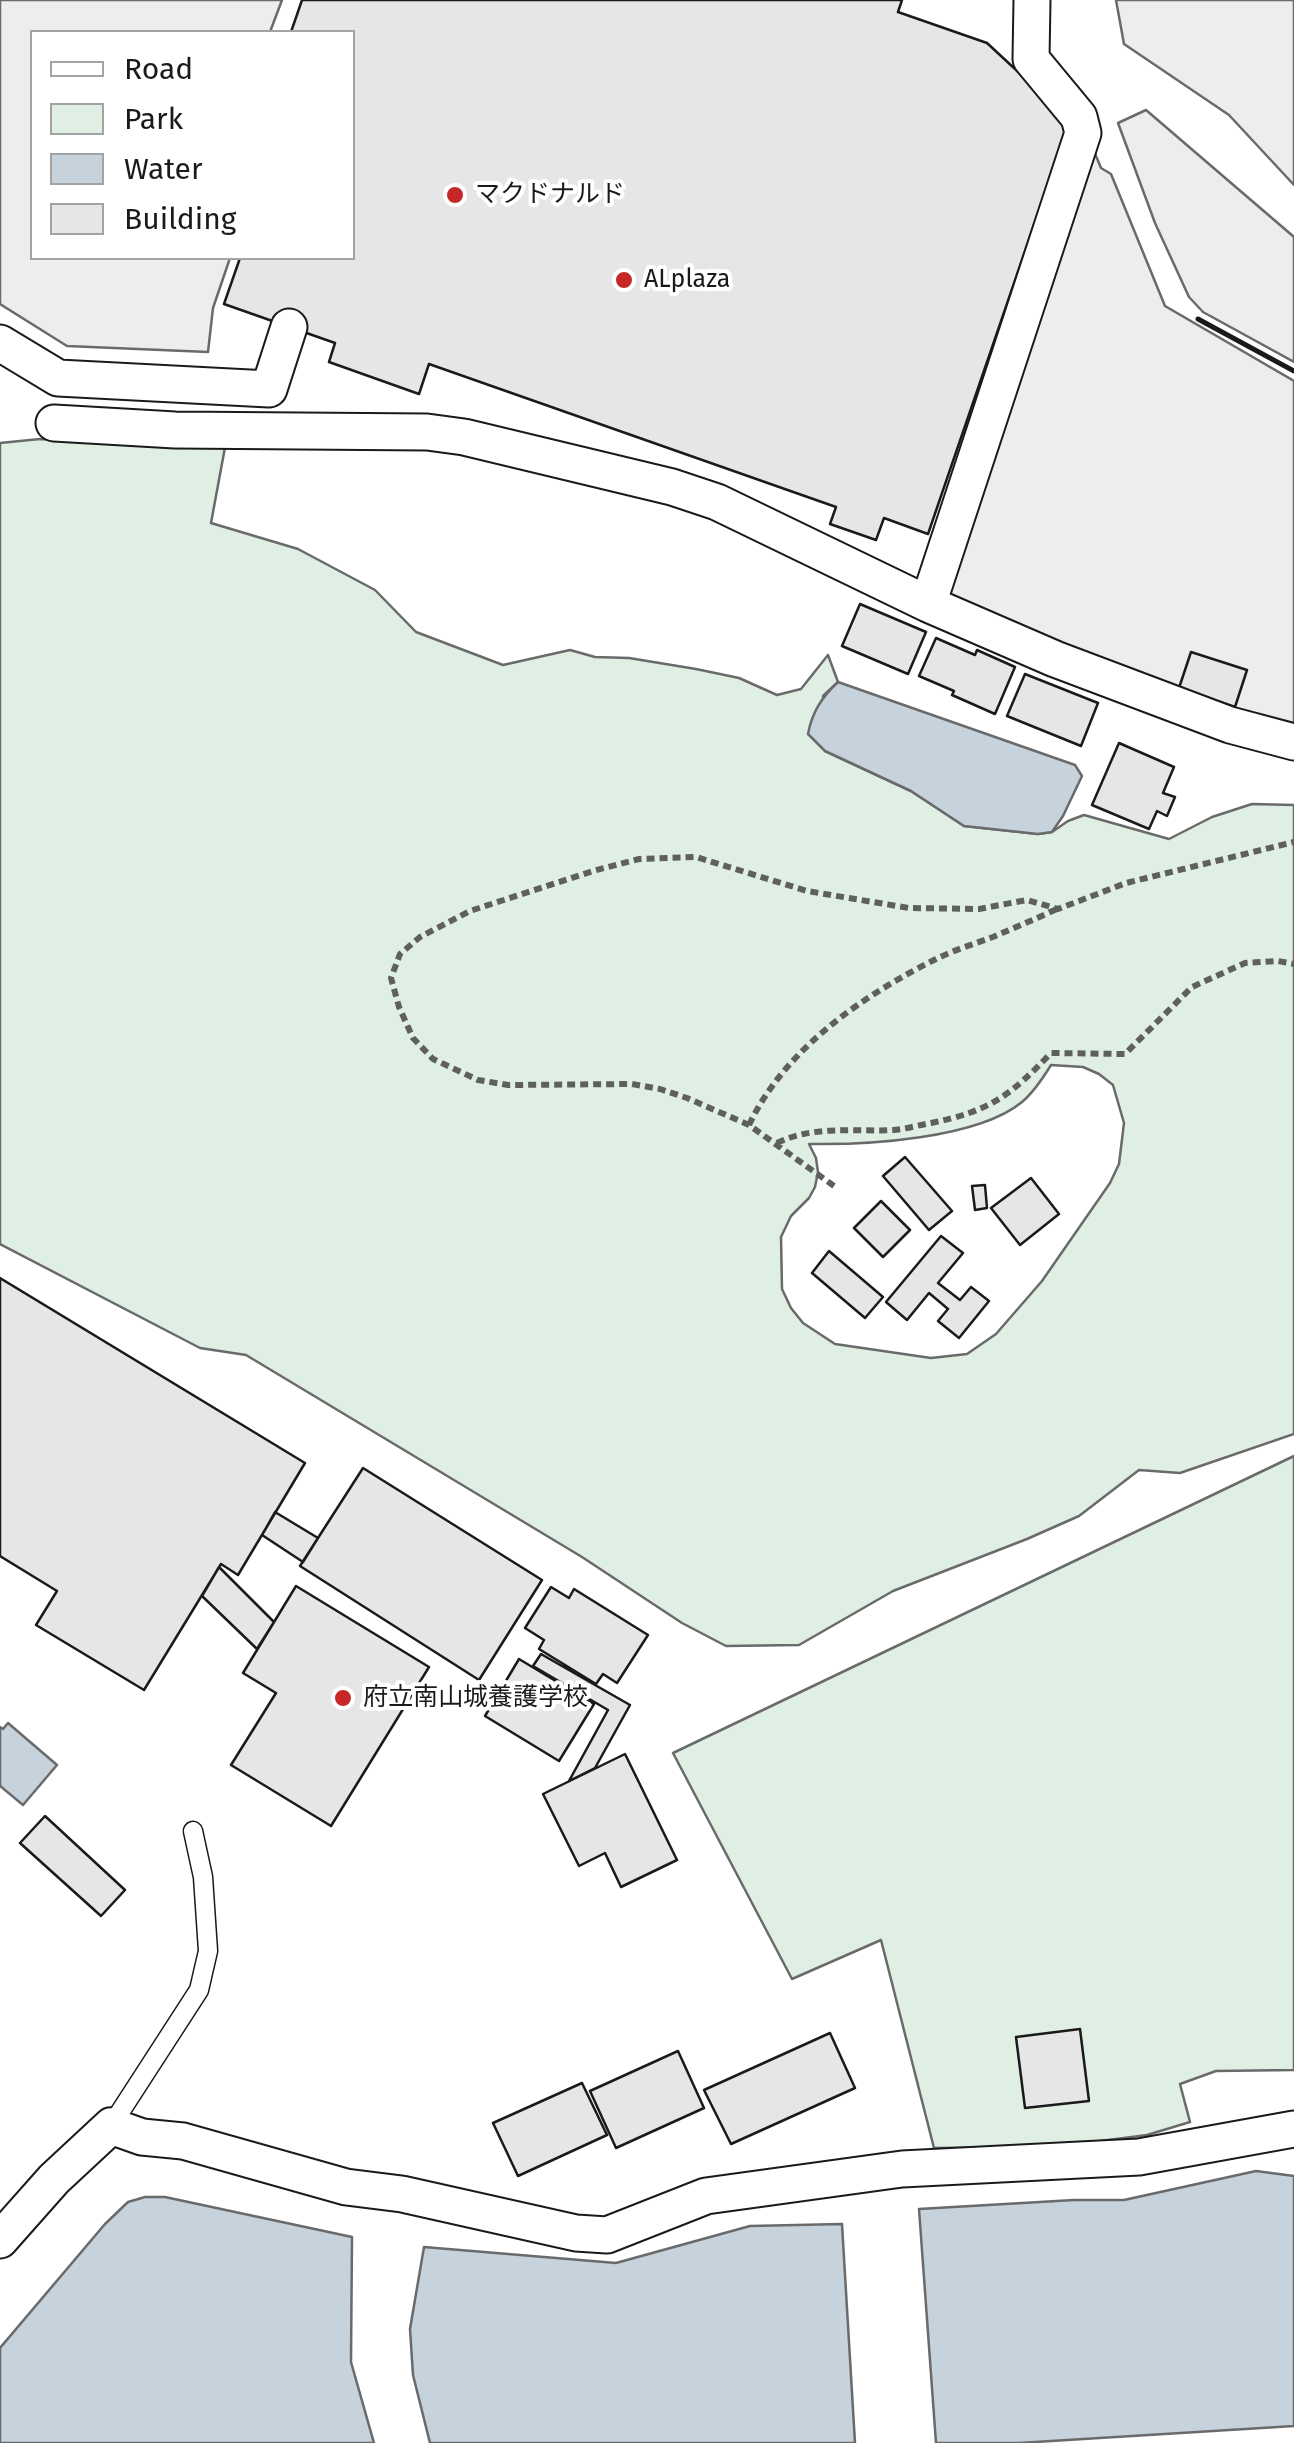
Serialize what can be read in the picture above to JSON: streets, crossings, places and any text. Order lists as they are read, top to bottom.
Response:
{
  "places": ["マクドナルド", "ALplaza", "府立南山城養護学校"],
  "legend": [
    "Road",
    "Park",
    "Water",
    "Building"
  ]
}
